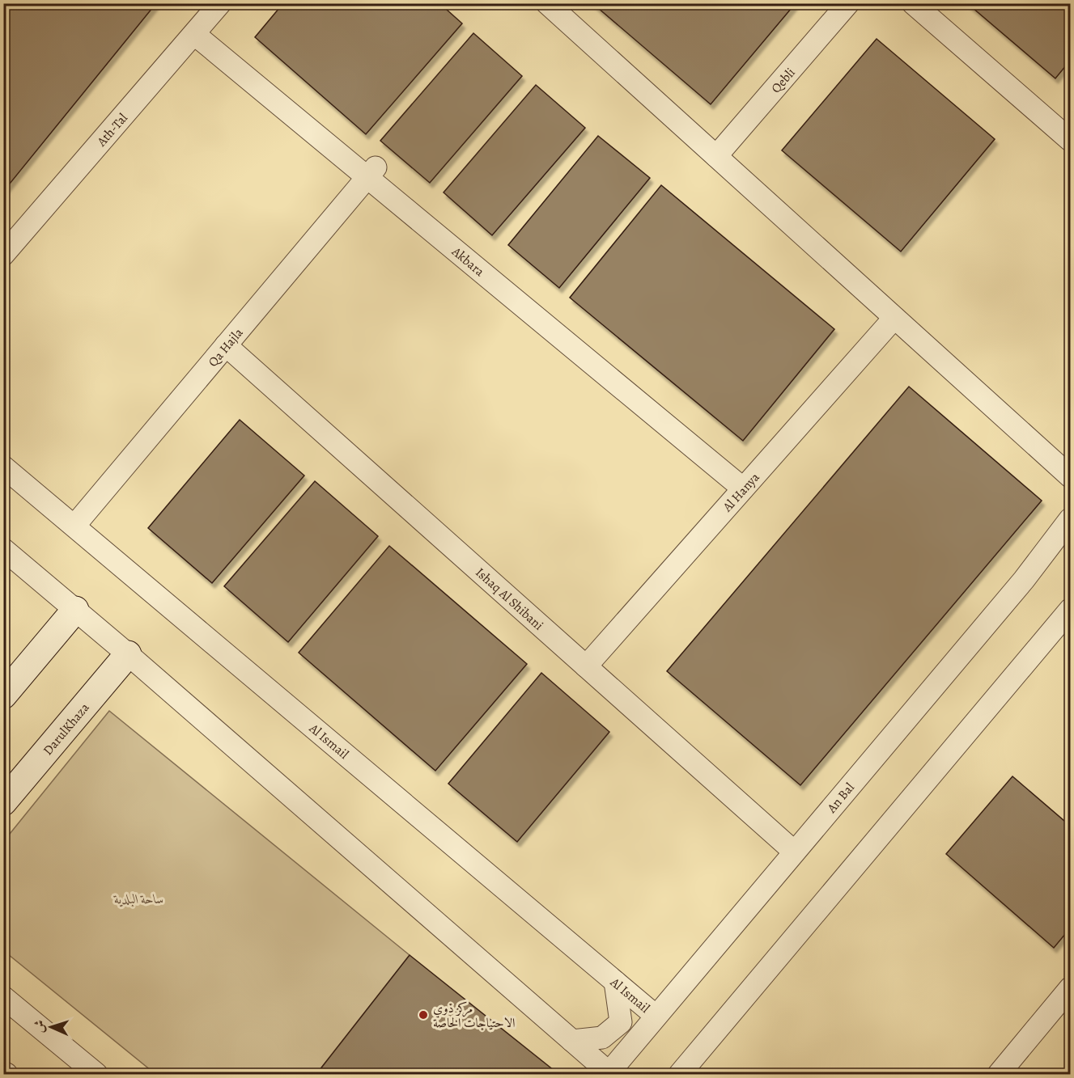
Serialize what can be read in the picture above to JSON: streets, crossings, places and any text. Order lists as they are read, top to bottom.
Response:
{
  "streets": {
    "street": [
      "Qebli",
      "Ath-Tal",
      "Akbara",
      "Qa Hajla",
      "Al Hanya",
      "Ishaq Al Shibani",
      "DarulKhaza",
      "Al Ismail",
      "An Bal"
    ]
  },
  "crossings": [
    ["Ath-Tal", "Akbara"],
    ["Akbara", "Qa Hajla"],
    ["Akbara", "Al Hanya"],
    ["Qa Hajla", "Ishaq Al Shibani"],
    ["Qa Hajla", "Al Ismail"],
    ["Al Hanya", "Ishaq Al Shibani"],
    ["Ishaq Al Shibani", "An Bal"],
    ["Al Ismail", "An Bal"]
  ],
  "parks": ["ساحة البلدية"],
  "places": ["مركز ذوي الاحتياجات الخاصة"],
  "north": "left"
}
